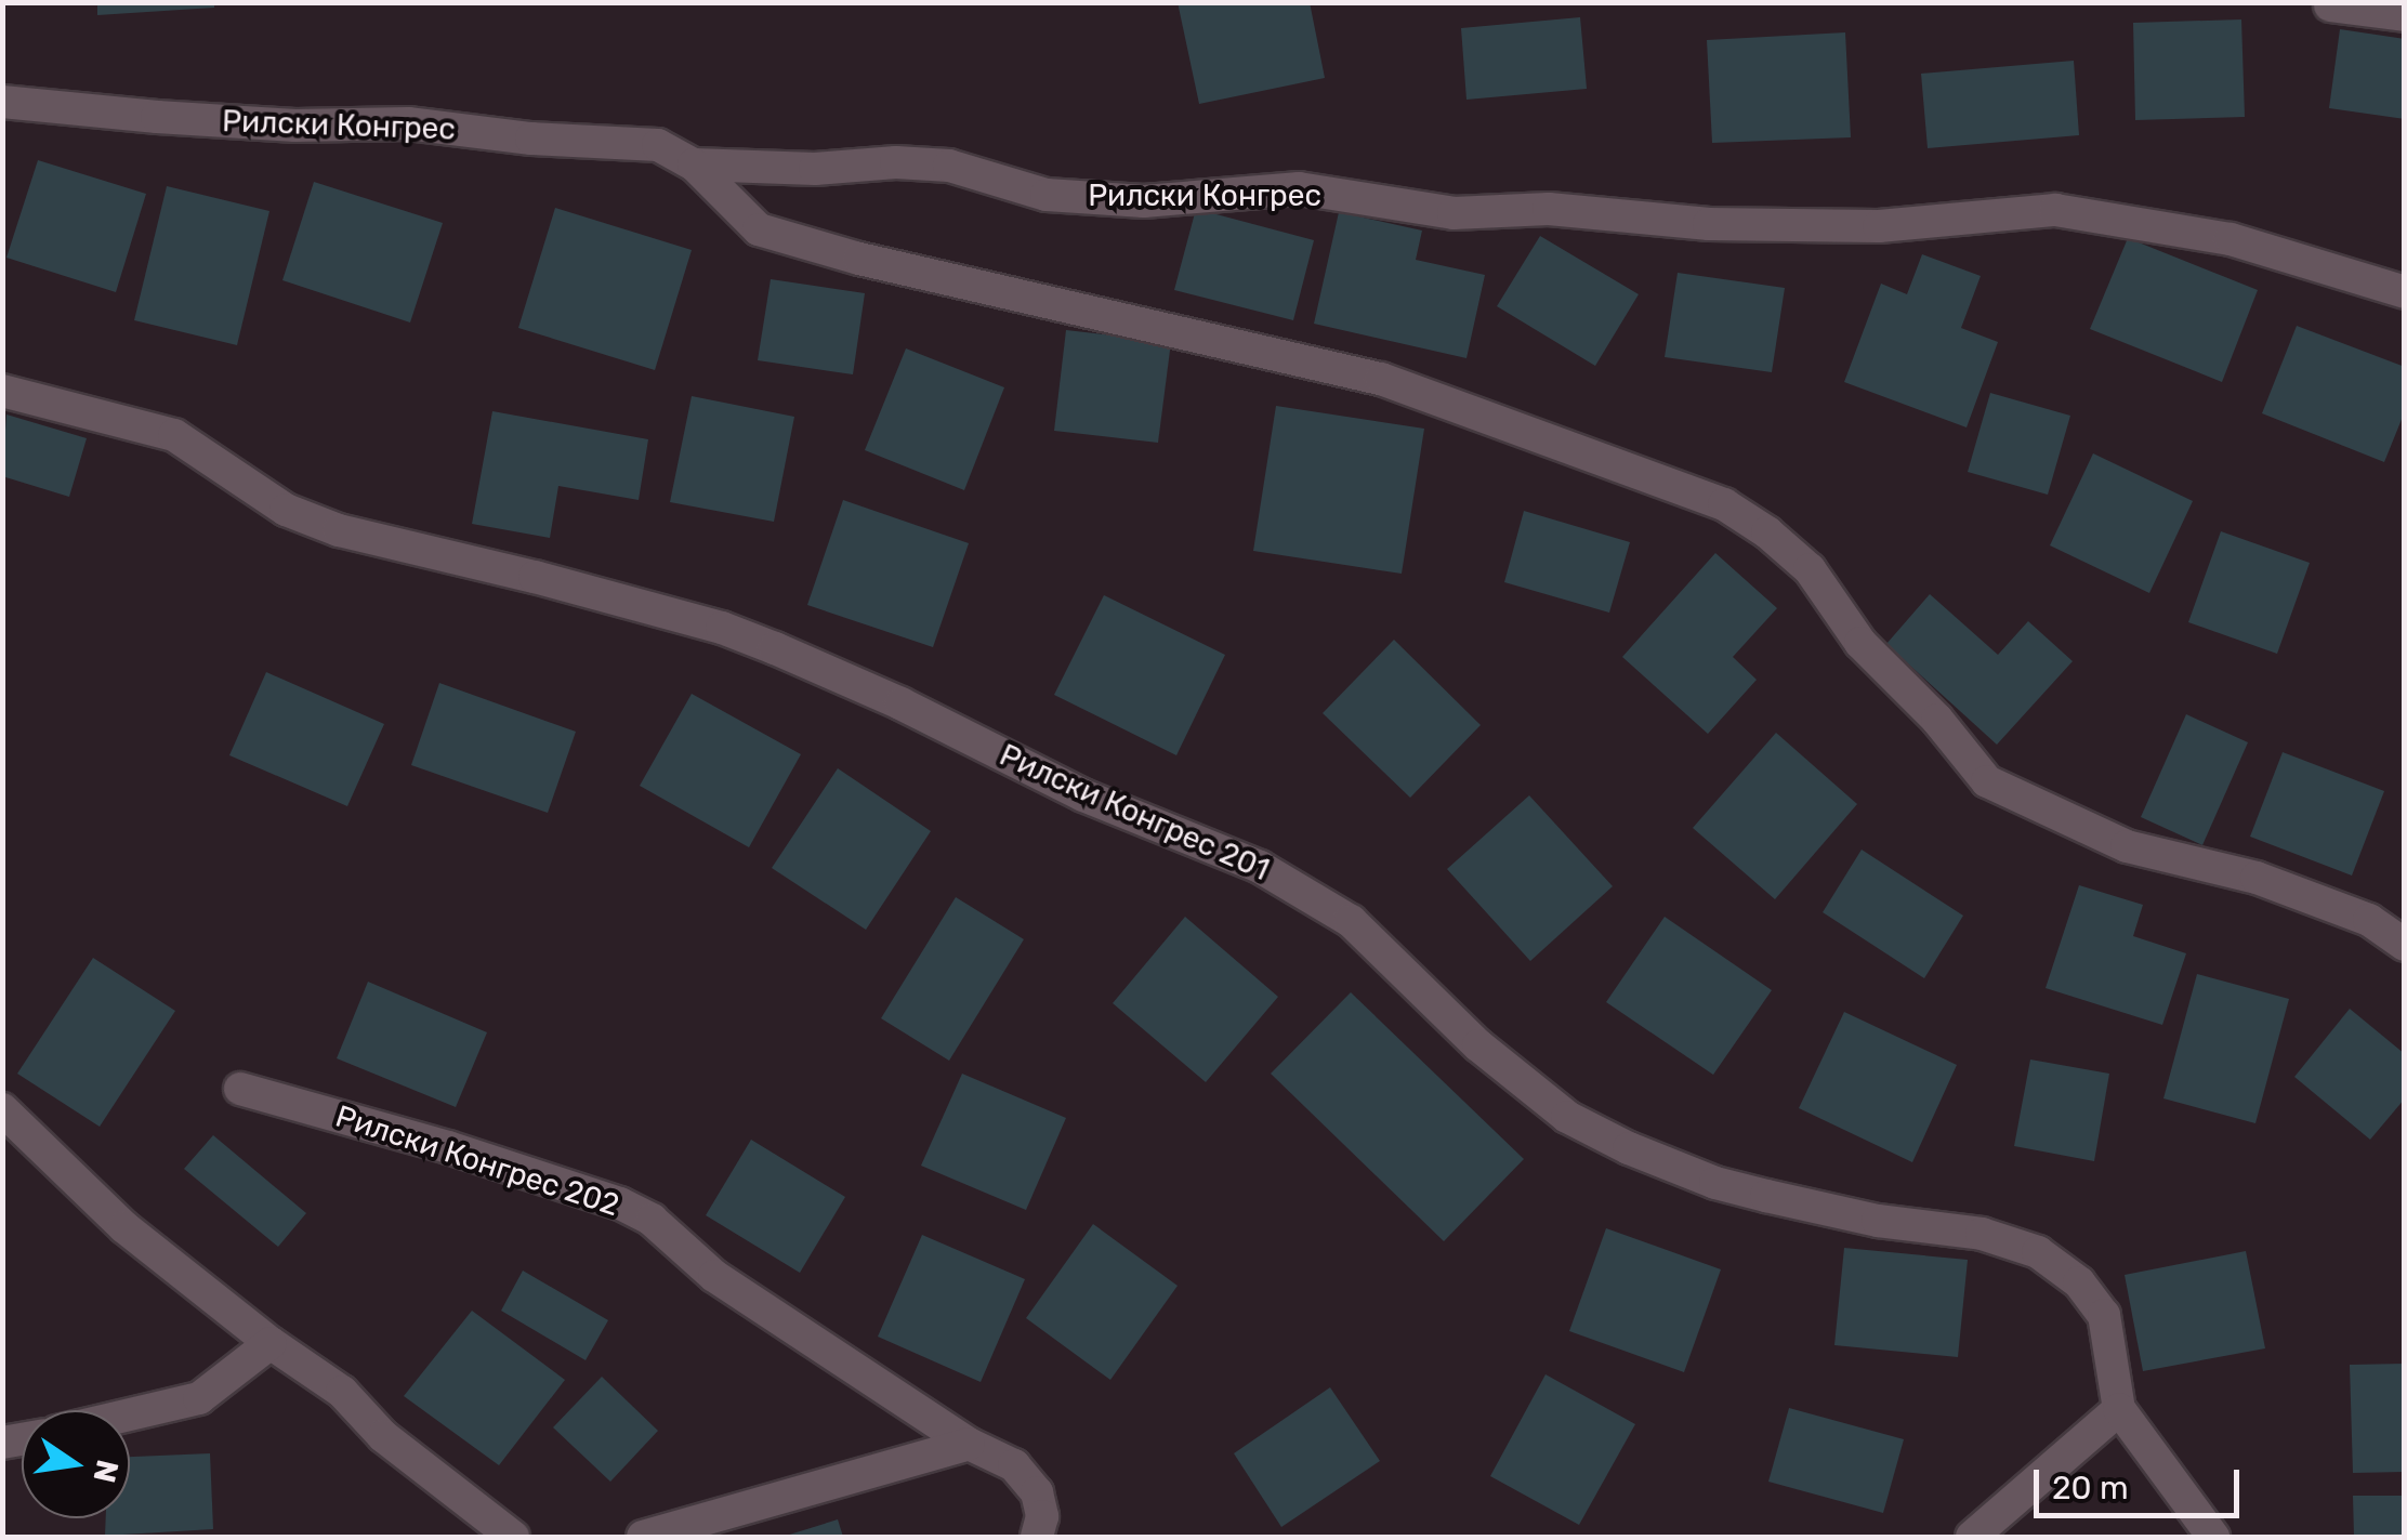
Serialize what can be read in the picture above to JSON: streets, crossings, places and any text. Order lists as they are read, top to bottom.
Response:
{
  "streets": {
    "street": ["Рилски Конгрес", "Рилски Конгрес 201", "Рилски Конгрес 202"]
  },
  "scale_bar": "20 m",
  "north": "right"
}
